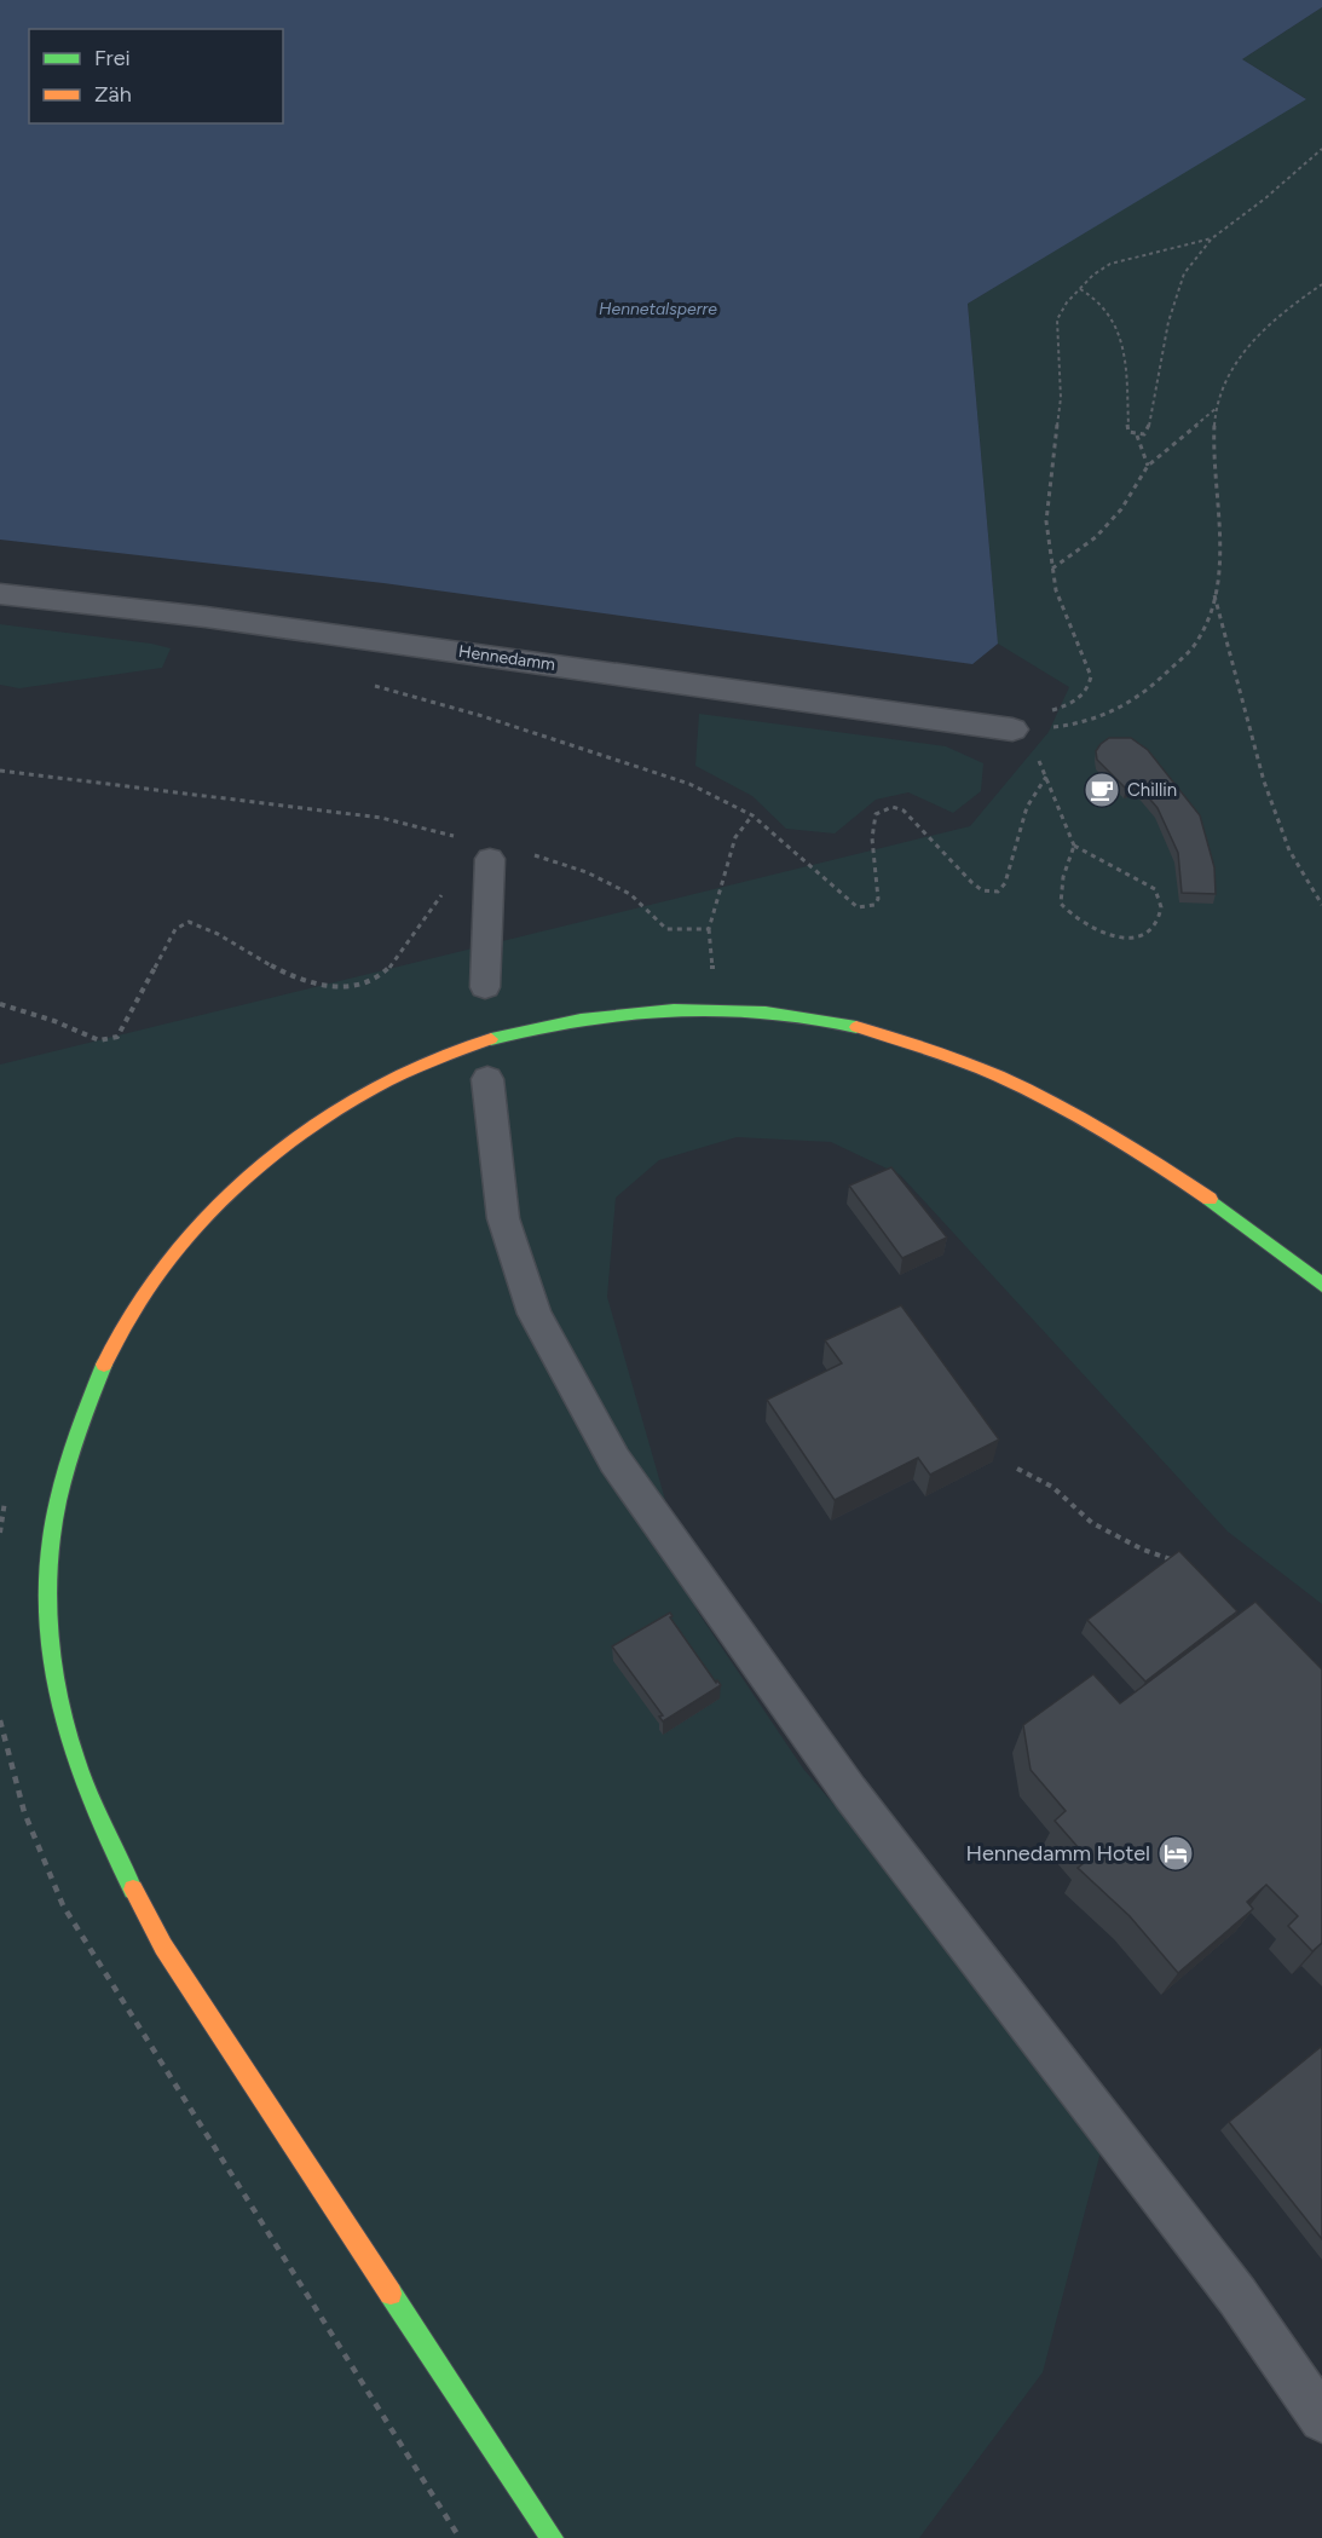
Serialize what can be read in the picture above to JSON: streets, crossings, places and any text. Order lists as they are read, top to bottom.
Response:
{
  "streets": {
    "street": ["Hennedamm"]
  },
  "water": ["Hennetalsperre"],
  "places": {
    "cafe": ["Chillin"],
    "hotel": ["Hennedamm Hotel"]
  },
  "legend": ["Frei", "Zäh"]
}
